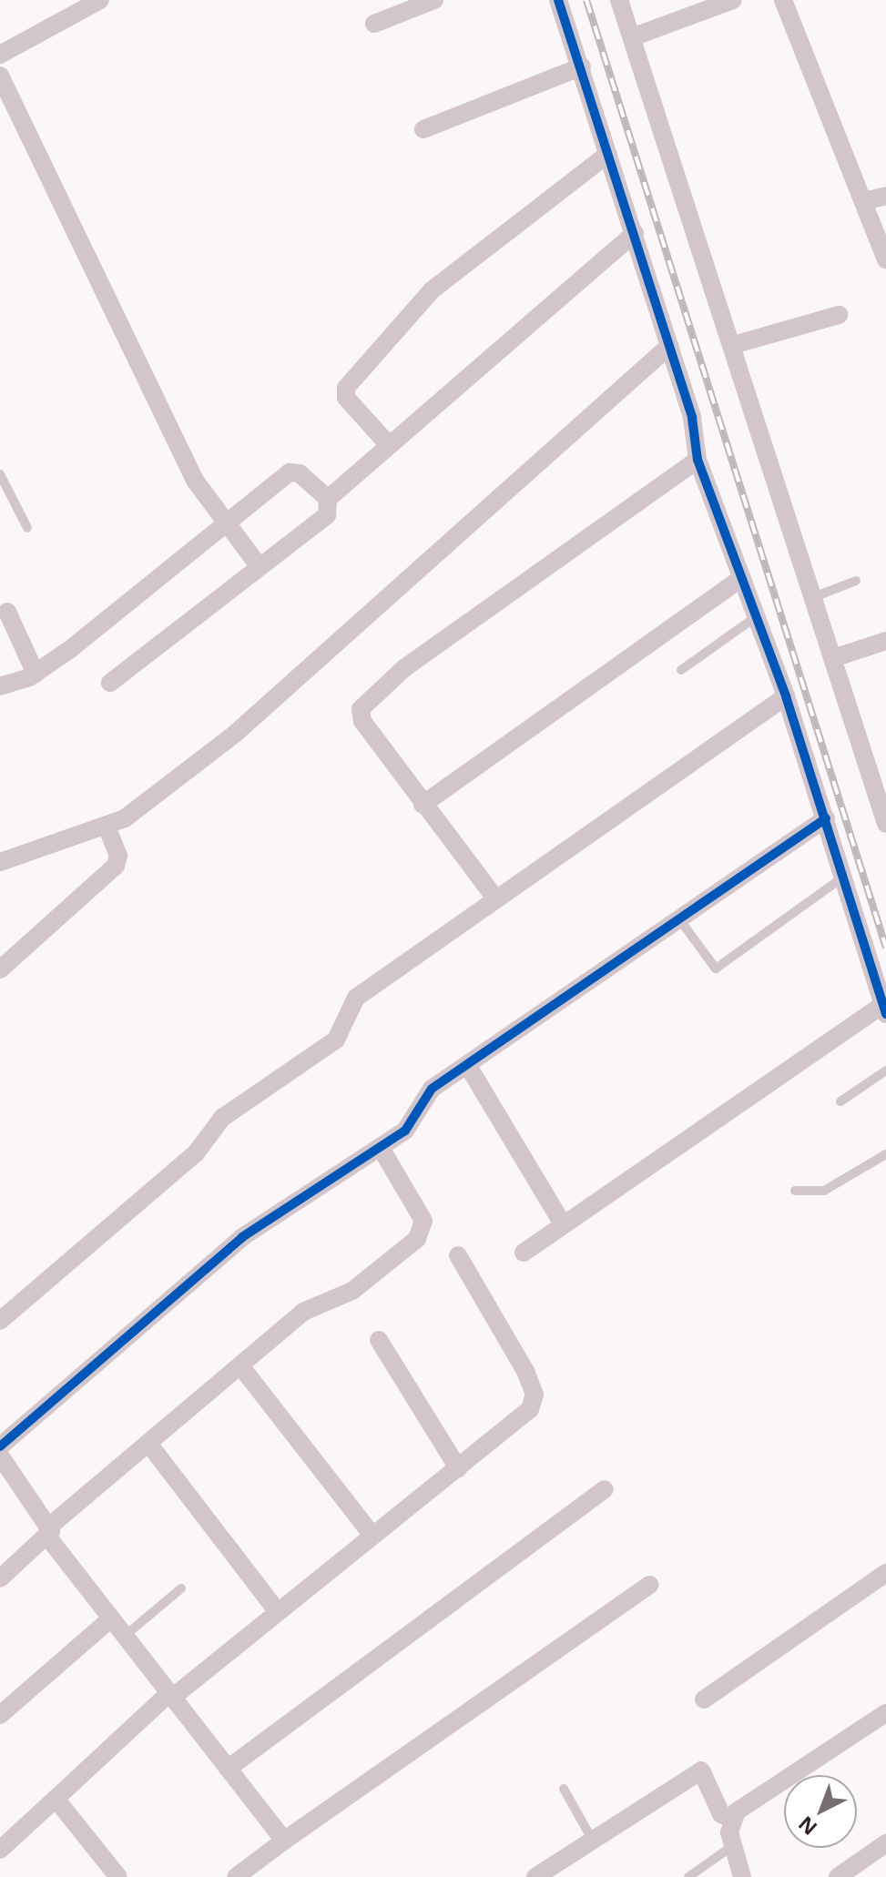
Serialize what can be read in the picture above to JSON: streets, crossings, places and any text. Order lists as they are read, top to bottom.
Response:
{
  "north": "bottom left"
}
